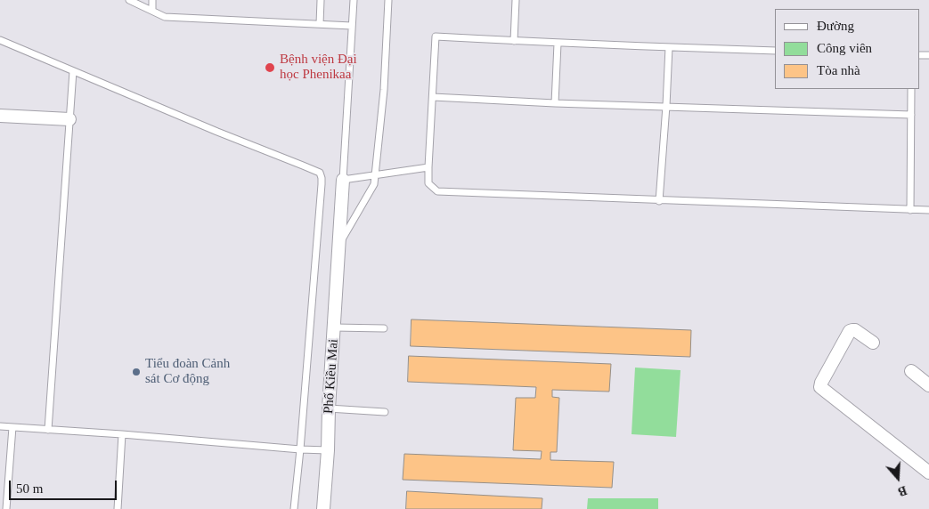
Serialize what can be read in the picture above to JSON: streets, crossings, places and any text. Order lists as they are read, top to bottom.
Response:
{
  "streets": {
    "street": ["Phố Kiều Mai"]
  },
  "places": ["Bệnh viện Đại học Phenikaa", "Tiểu đoàn Cảnh sát Cơ động"],
  "legend": ["Đường", "Công viên", "Tòa nhà"],
  "scale_bar": "50 m",
  "north": "bottom"
}
